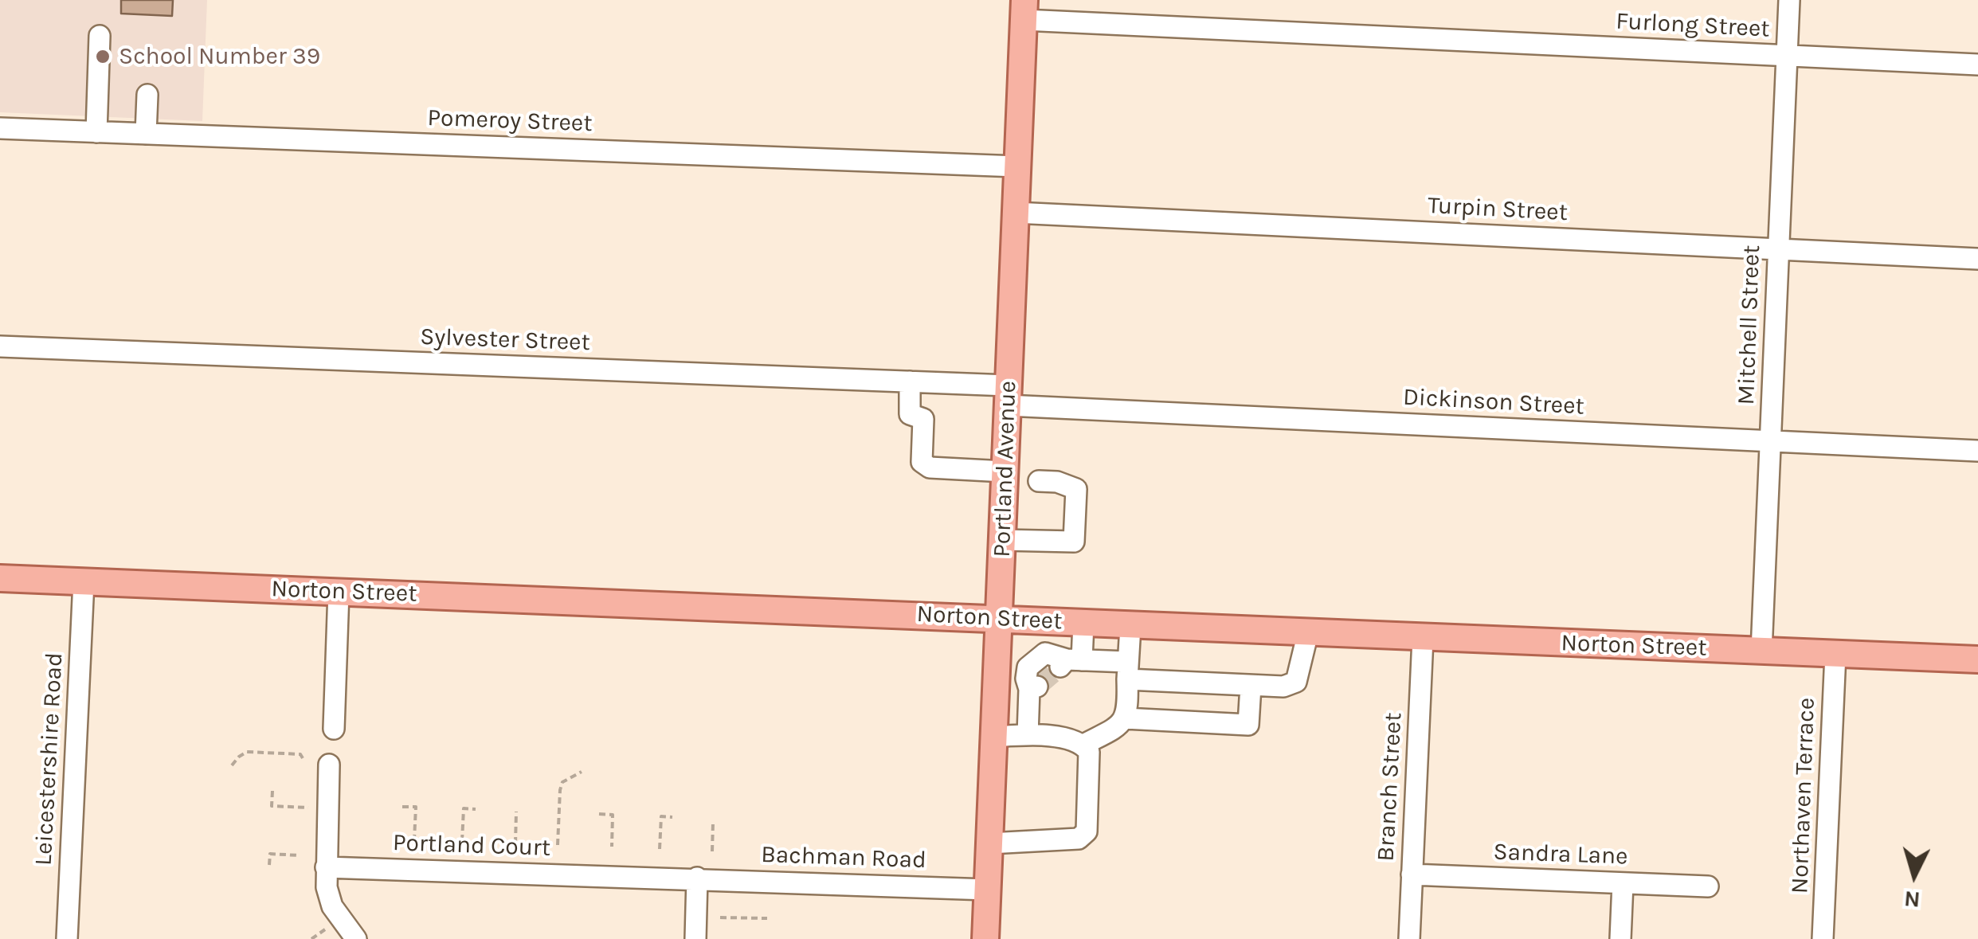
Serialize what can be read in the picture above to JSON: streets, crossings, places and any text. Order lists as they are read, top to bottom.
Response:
{
  "streets": {
    "main road": ["Portland Avenue", "Norton Street"],
    "street": [
      "Furlong Street",
      "Pomeroy Street",
      "Turpin Street",
      "Mitchell Street",
      "Sylvester Street",
      "Dickinson Street",
      "Leicestershire Road",
      "Branch Street",
      "Northaven Terrace",
      "Portland Court",
      "Sandra Lane",
      "Bachman Road"
    ]
  },
  "crossings": [
    ["Furlong Street", "Mitchell Street"],
    ["Furlong Street", "Portland Avenue"],
    ["Pomeroy Street", "Portland Avenue"],
    ["Turpin Street", "Mitchell Street"],
    ["Turpin Street", "Portland Avenue"],
    ["Mitchell Street", "Dickinson Street"],
    ["Mitchell Street", "Norton Street"],
    ["Sylvester Street", "Dickinson Street"],
    ["Sylvester Street", "Portland Avenue"],
    ["Dickinson Street", "Portland Avenue"],
    ["Portland Avenue", "Norton Street"],
    ["Portland Avenue", "Bachman Road"],
    ["Norton Street", "Leicestershire Road"],
    ["Norton Street", "Branch Street"],
    ["Norton Street", "Northaven Terrace"],
    ["Branch Street", "Sandra Lane"],
    ["Portland Court", "Bachman Road"]
  ],
  "places": ["School Number 39"],
  "north": "bottom"
}
